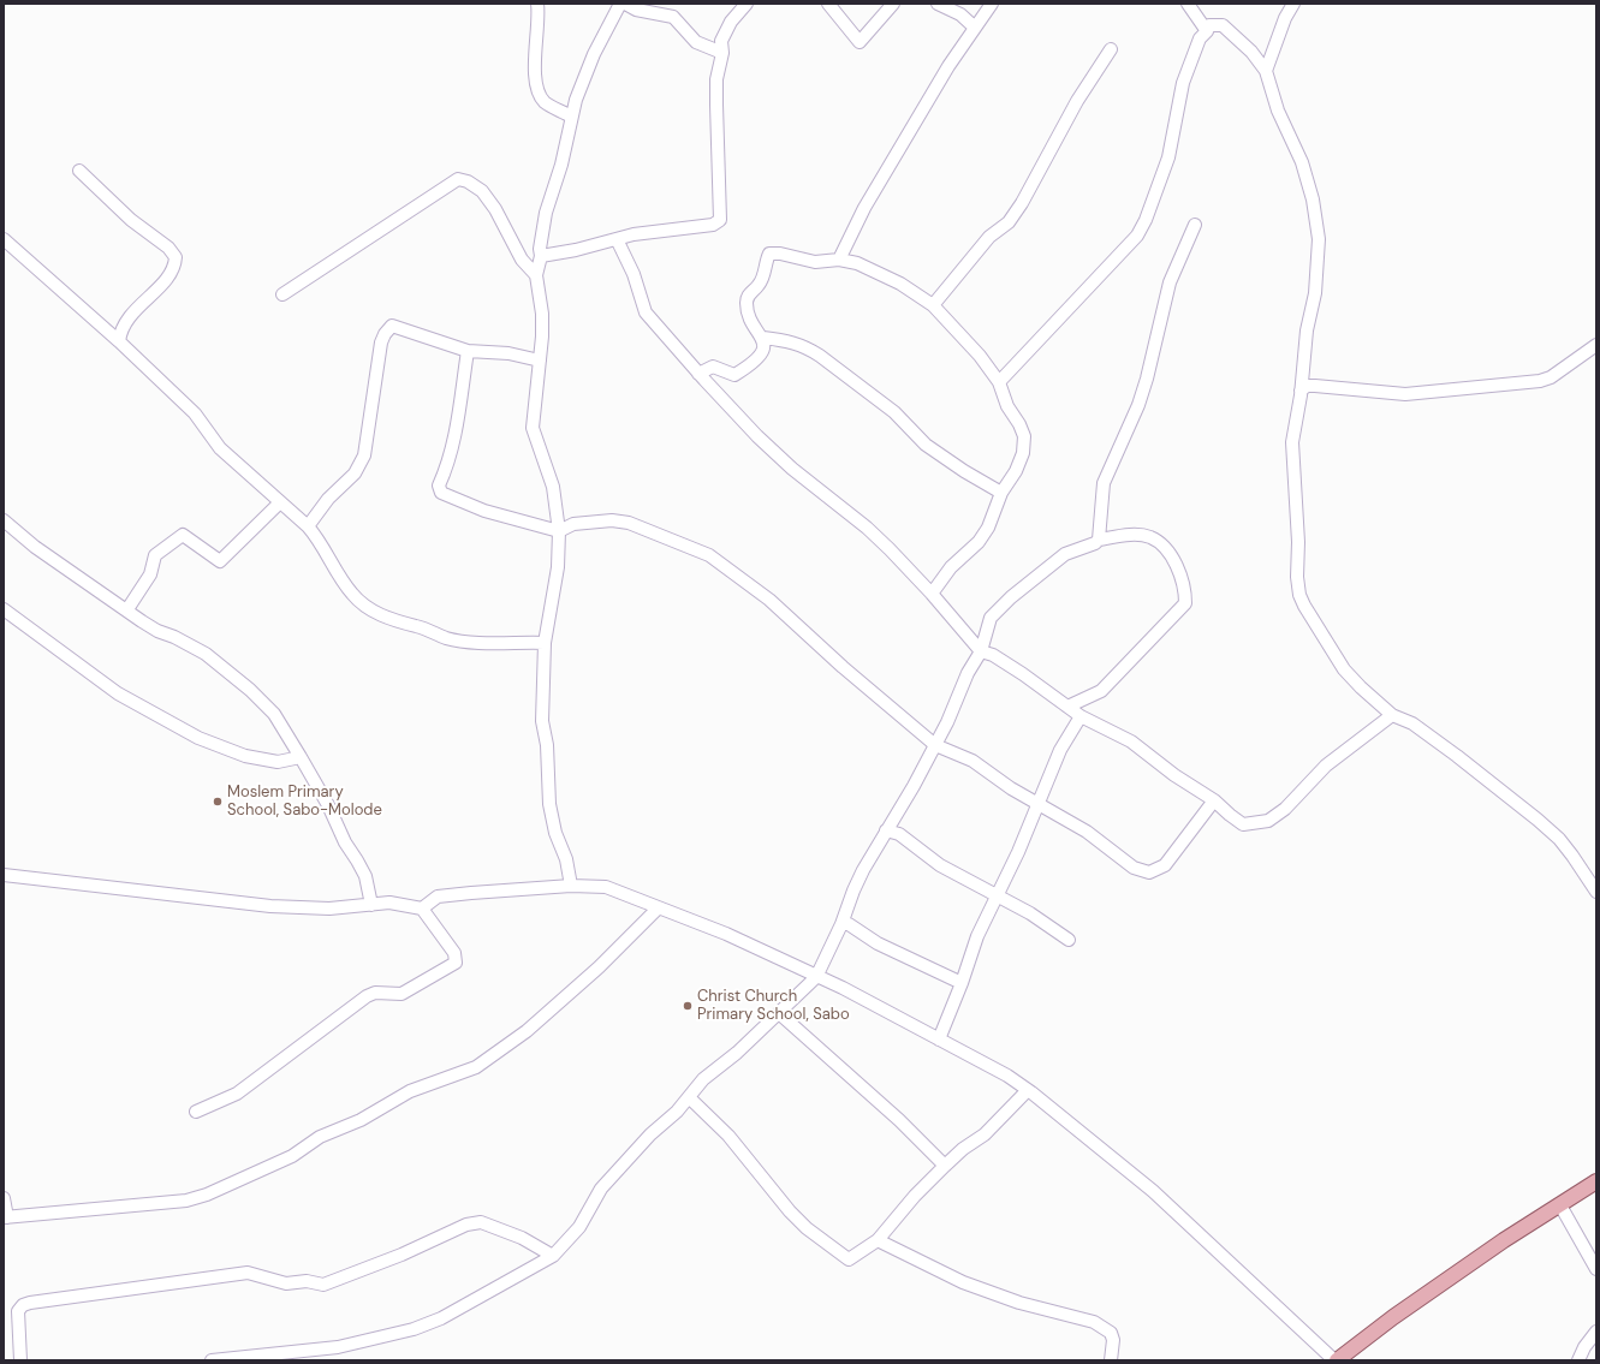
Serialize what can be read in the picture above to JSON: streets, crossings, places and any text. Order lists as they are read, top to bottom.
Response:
{
  "places": ["Moslem Primary School, Sabo-Molode", "Christ Church Primary School, Sabo"]
}
